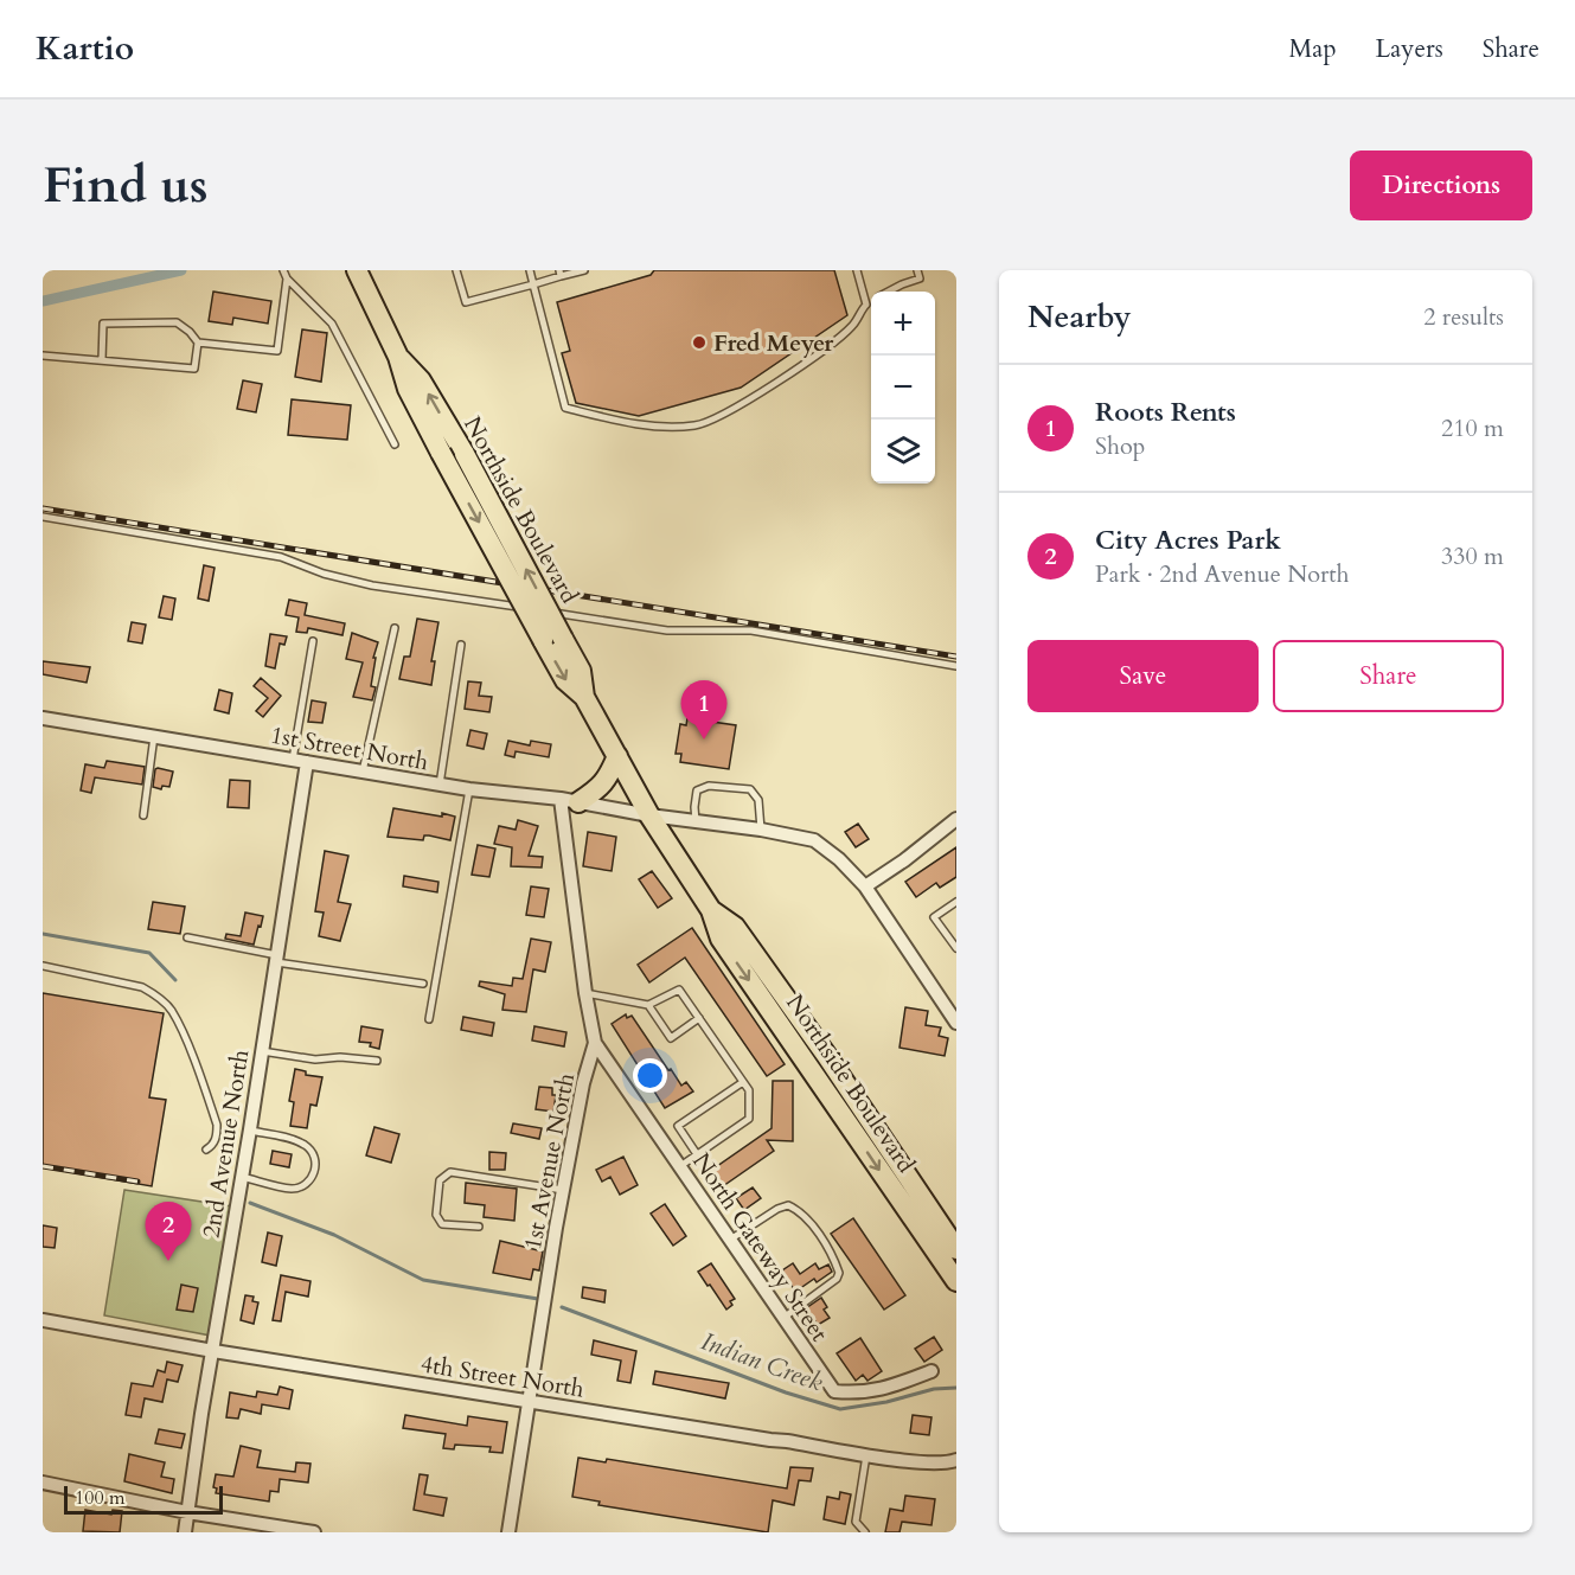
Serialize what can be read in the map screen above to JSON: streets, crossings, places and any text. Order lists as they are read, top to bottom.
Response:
{
  "streets": {
    "main road": ["Northside Boulevard"],
    "street": [
      "1st Street North",
      "2nd Avenue North",
      "1st Avenue North",
      "North Gateway Street",
      "4th Street North"
    ]
  },
  "crossings": [
    ["Northside Boulevard", "1st Street North"],
    ["1st Street North", "2nd Avenue North"],
    ["1st Street North", "1st Avenue North"],
    ["2nd Avenue North", "4th Street North"],
    ["1st Avenue North", "North Gateway Street"],
    ["1st Avenue North", "4th Street North"]
  ],
  "water": ["Indian Creek"],
  "places": ["Fred Meyer"],
  "scale_bar": "100 m",
  "page": {
    "header": "Kartio",
    "nav": ["Map", "Layers", "Share"],
    "buttons": [
      "Directions",
      ["Save", "Share"]
    ],
    "title": "Find us",
    "heading": ["Nearby", "2 results"],
    "map_buttons": ["+", "−"],
    "list": [
      {
        "mark": "1",
        "name": "Roots Rents",
        "note": "Shop",
        "value": "210 m"
      },
      {
        "mark": "2",
        "name": "City Acres Park",
        "note": "Park · 2nd Avenue North",
        "value": "330 m"
      }
    ],
    "pins": ["1", "2"],
    "scale": "100 m"
  }
}
